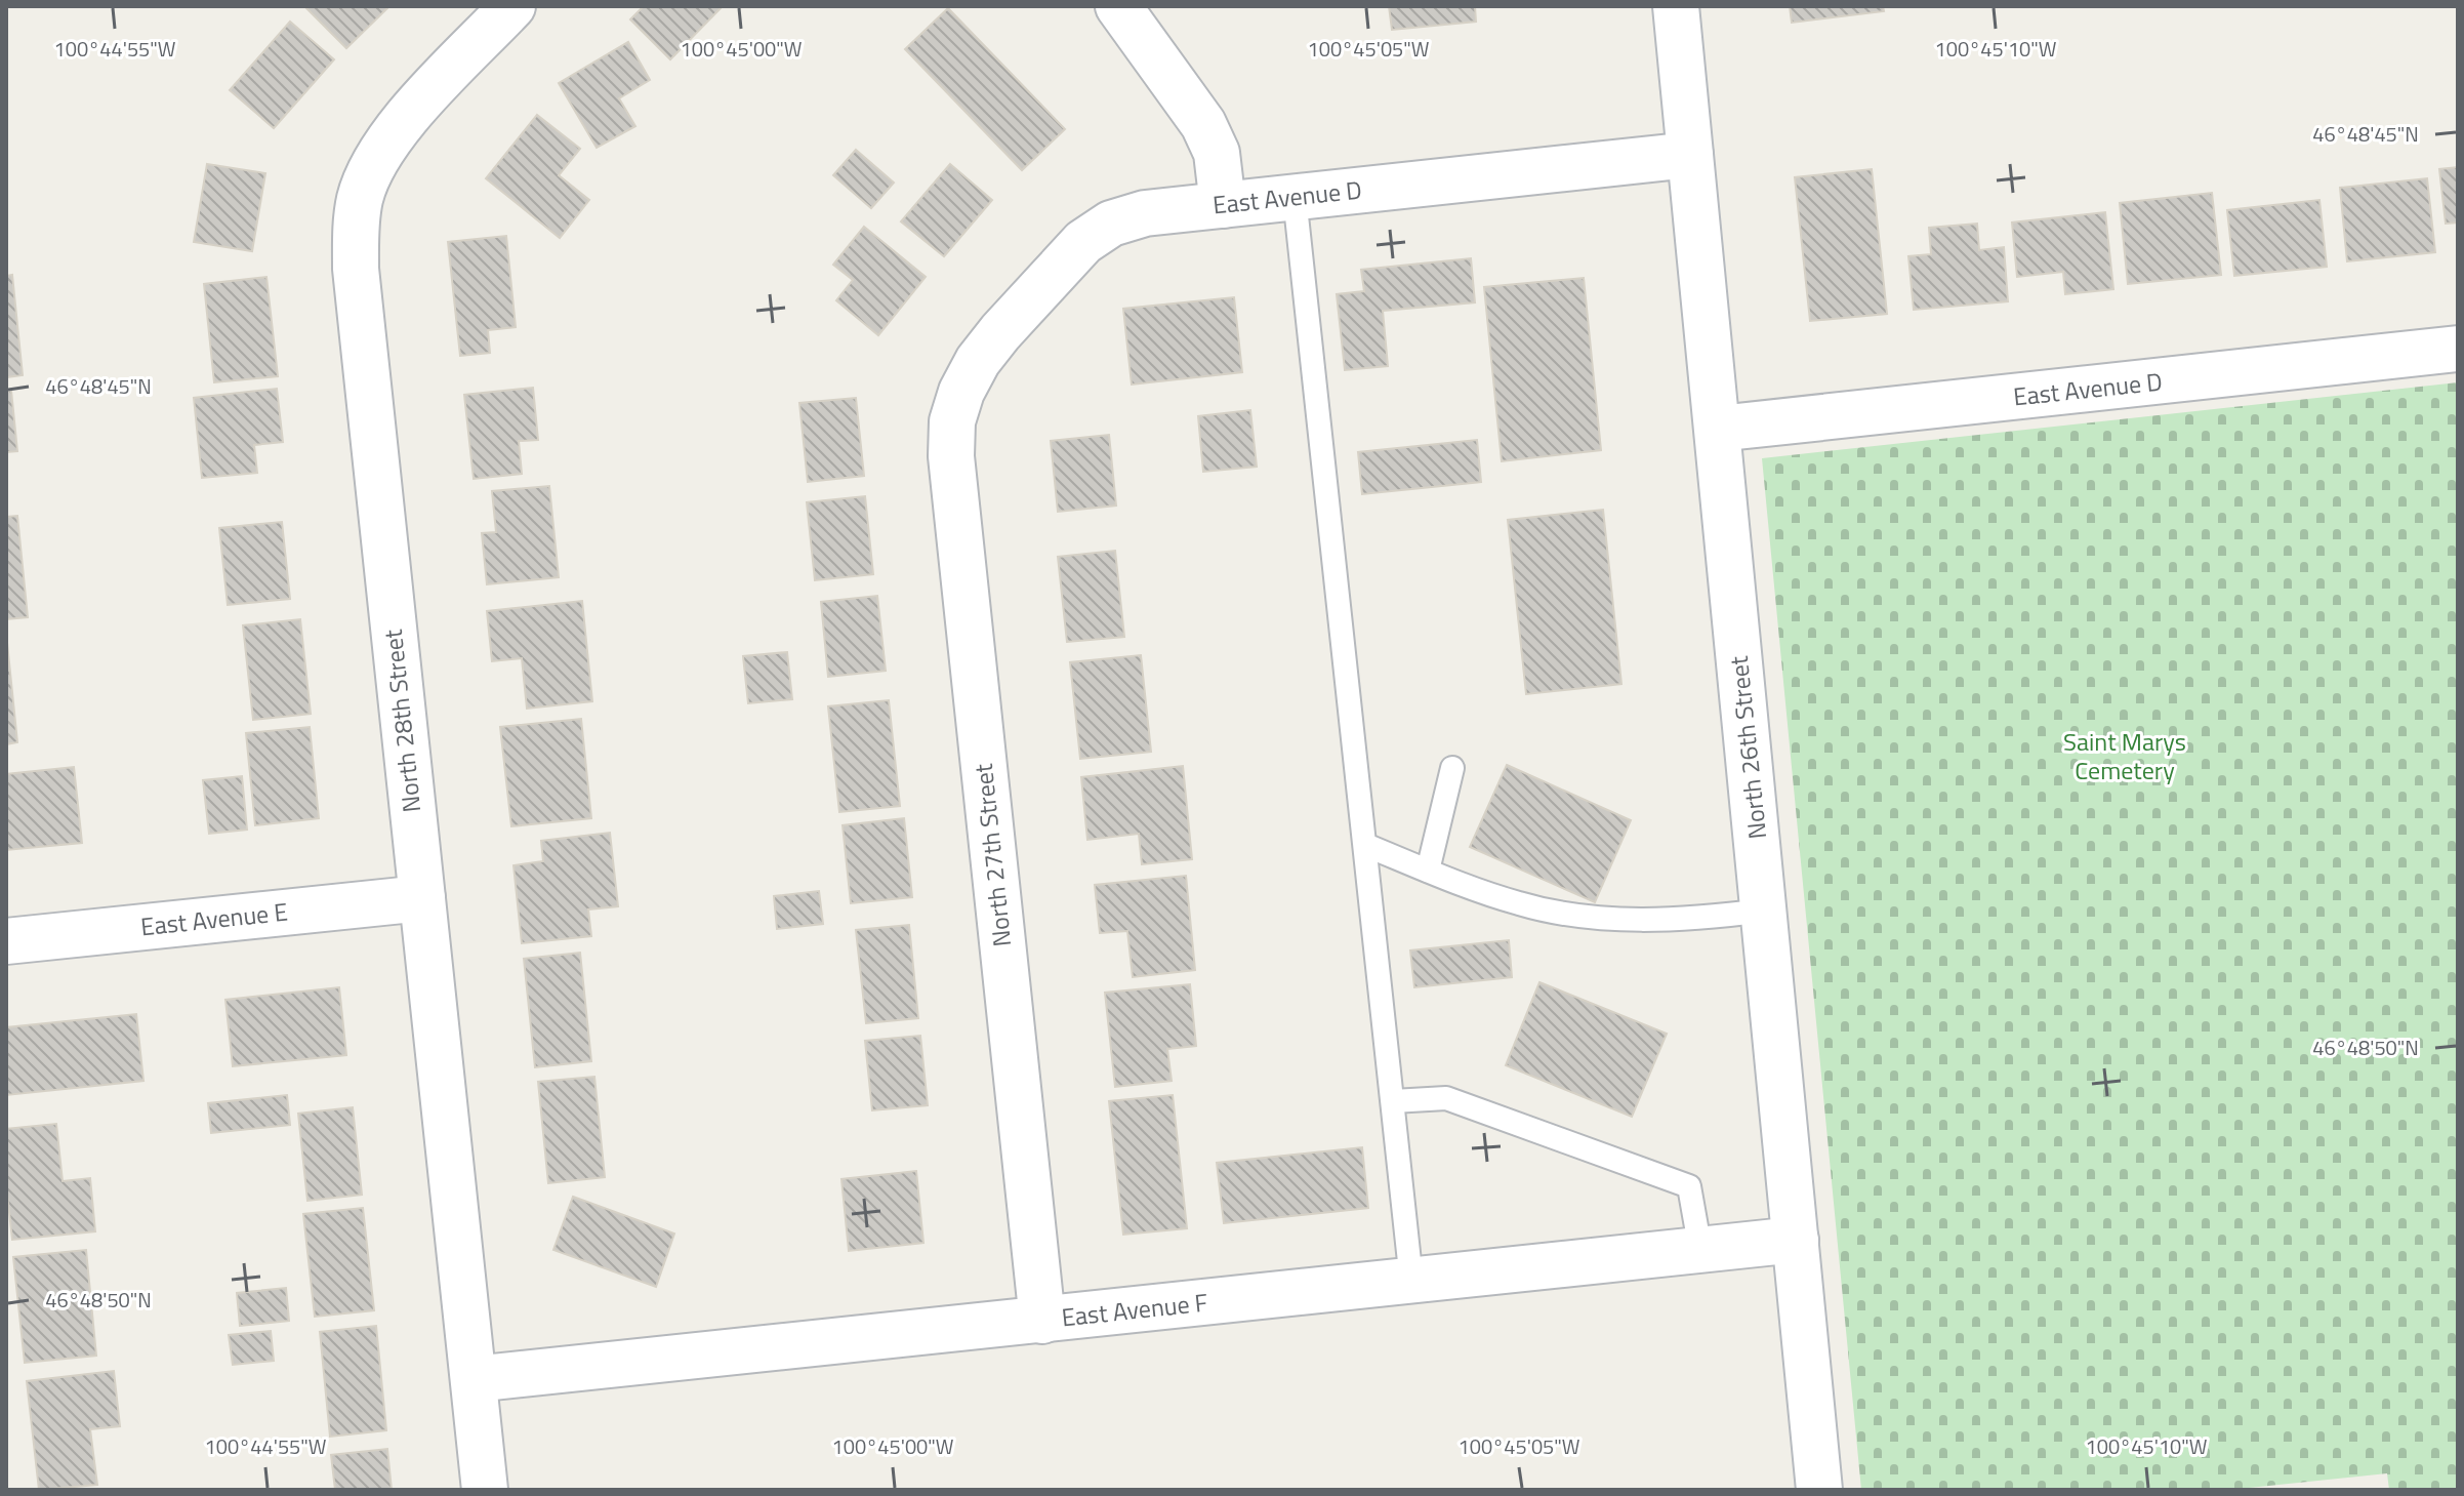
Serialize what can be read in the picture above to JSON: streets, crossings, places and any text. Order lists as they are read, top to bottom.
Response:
{
  "streets": {
    "street": [
      "East Avenue D",
      "North 28th Street",
      "North 26th Street",
      "North 27th Street",
      "East Avenue E",
      "East Avenue F"
    ]
  },
  "crossings": [
    ["East Avenue D", "North 26th Street"],
    ["East Avenue D", "North 27th Street"],
    ["North 28th Street", "East Avenue E"],
    ["North 28th Street", "East Avenue F"],
    ["North 26th Street", "East Avenue F"],
    ["North 27th Street", "East Avenue F"]
  ],
  "parks": ["Saint Marys Cemetery"],
  "coordinates": [
    "100°44'55\"W",
    "100°45'00\"W",
    "100°45'05\"W",
    "100°45'10\"W",
    "46°48'45\"N",
    "46°48'50\"N"
  ]
}
